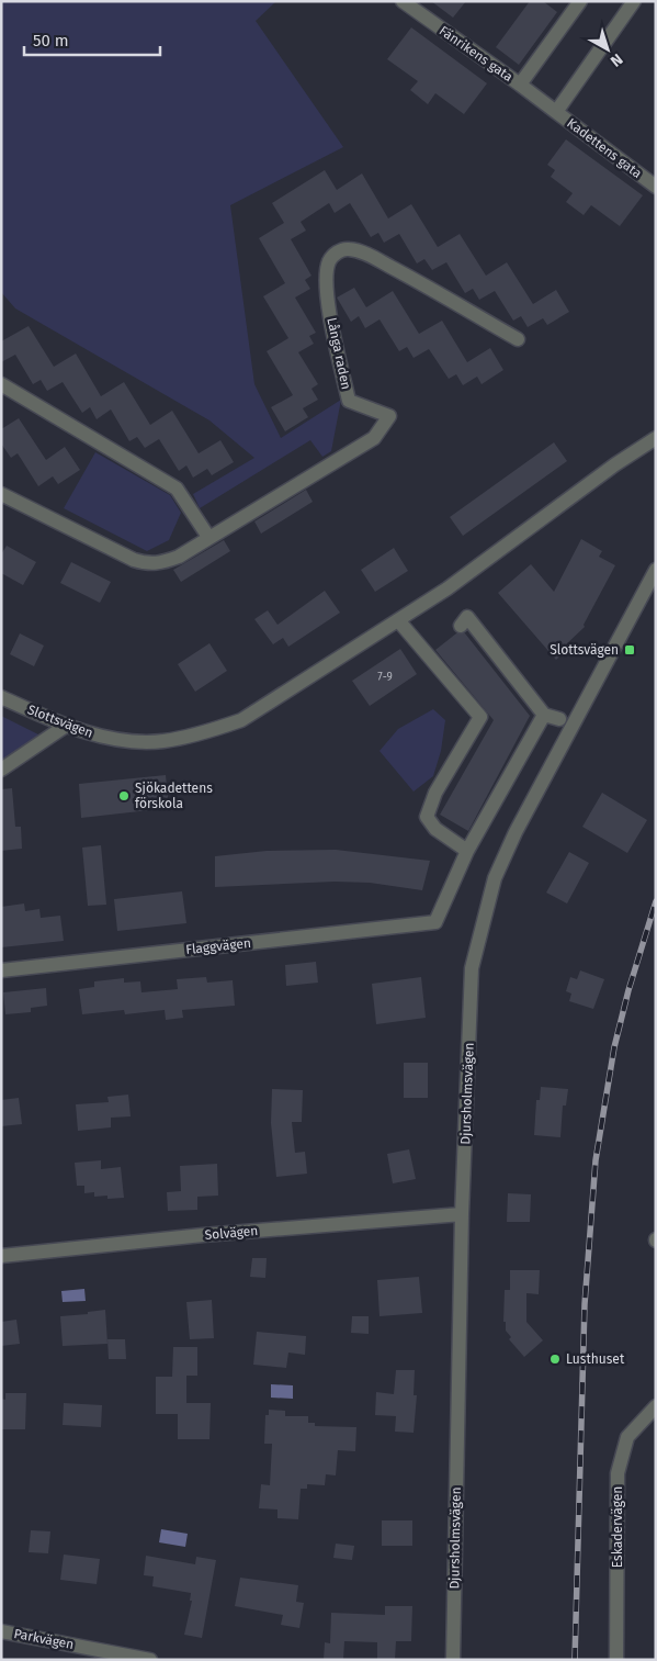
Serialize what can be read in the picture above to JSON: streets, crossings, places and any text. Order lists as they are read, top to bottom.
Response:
{
  "streets": {
    "street": [
      "Fänrikens gata",
      "Kadettens gata",
      "Långa raden",
      "Slottsvägen",
      "Flaggvägen",
      "Djursholmsvägen",
      "Solvägen",
      "Eskadervägen",
      "Parkvägen"
    ]
  },
  "crossings": [
    ["Djursholmsvägen", "Solvägen"]
  ],
  "places": {
    "transit": ["Slottsvägen"],
    "other": ["Sjökadettens förskola", "Lusthuset"]
  },
  "house_numbers": ["7-9"],
  "scale_bar": "50 m",
  "north": "bottom right"
}
